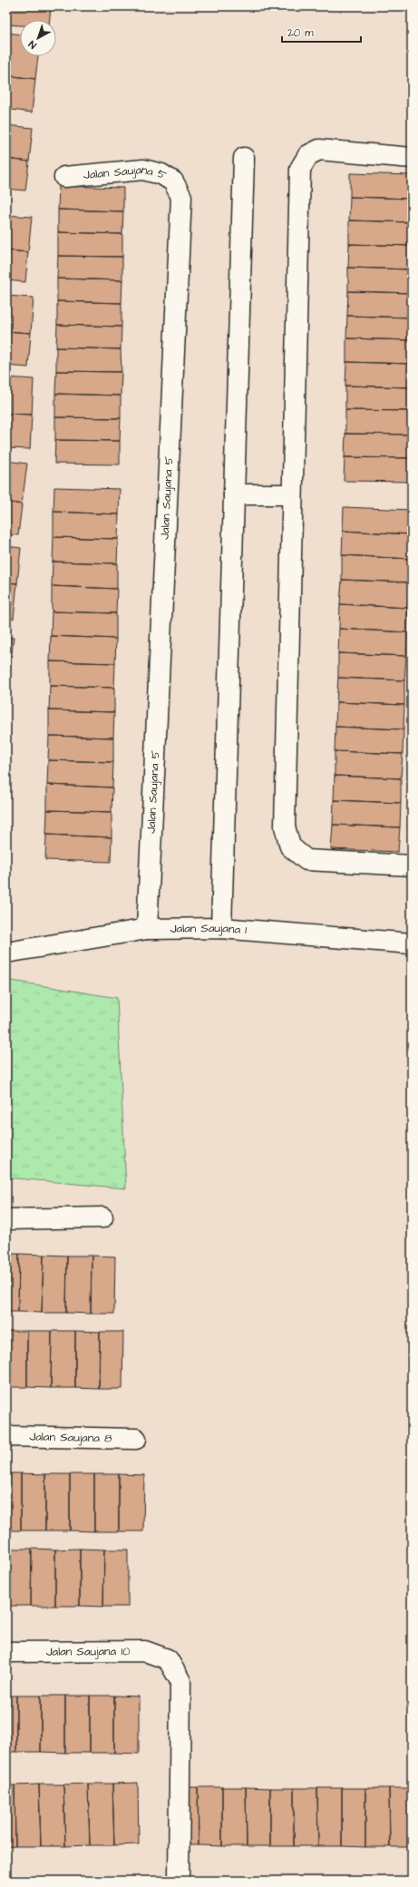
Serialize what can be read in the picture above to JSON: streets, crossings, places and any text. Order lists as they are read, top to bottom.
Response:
{
  "streets": {
    "street": [
      "Jalan Saujana 5",
      "Jalan Saujana 1",
      "Jalan Saujana 8",
      "Jalan Saujana 10"
    ]
  },
  "crossings": [
    ["Jalan Saujana 5", "Jalan Saujana 1"]
  ],
  "scale_bar": "20 m",
  "north": "bottom left"
}
